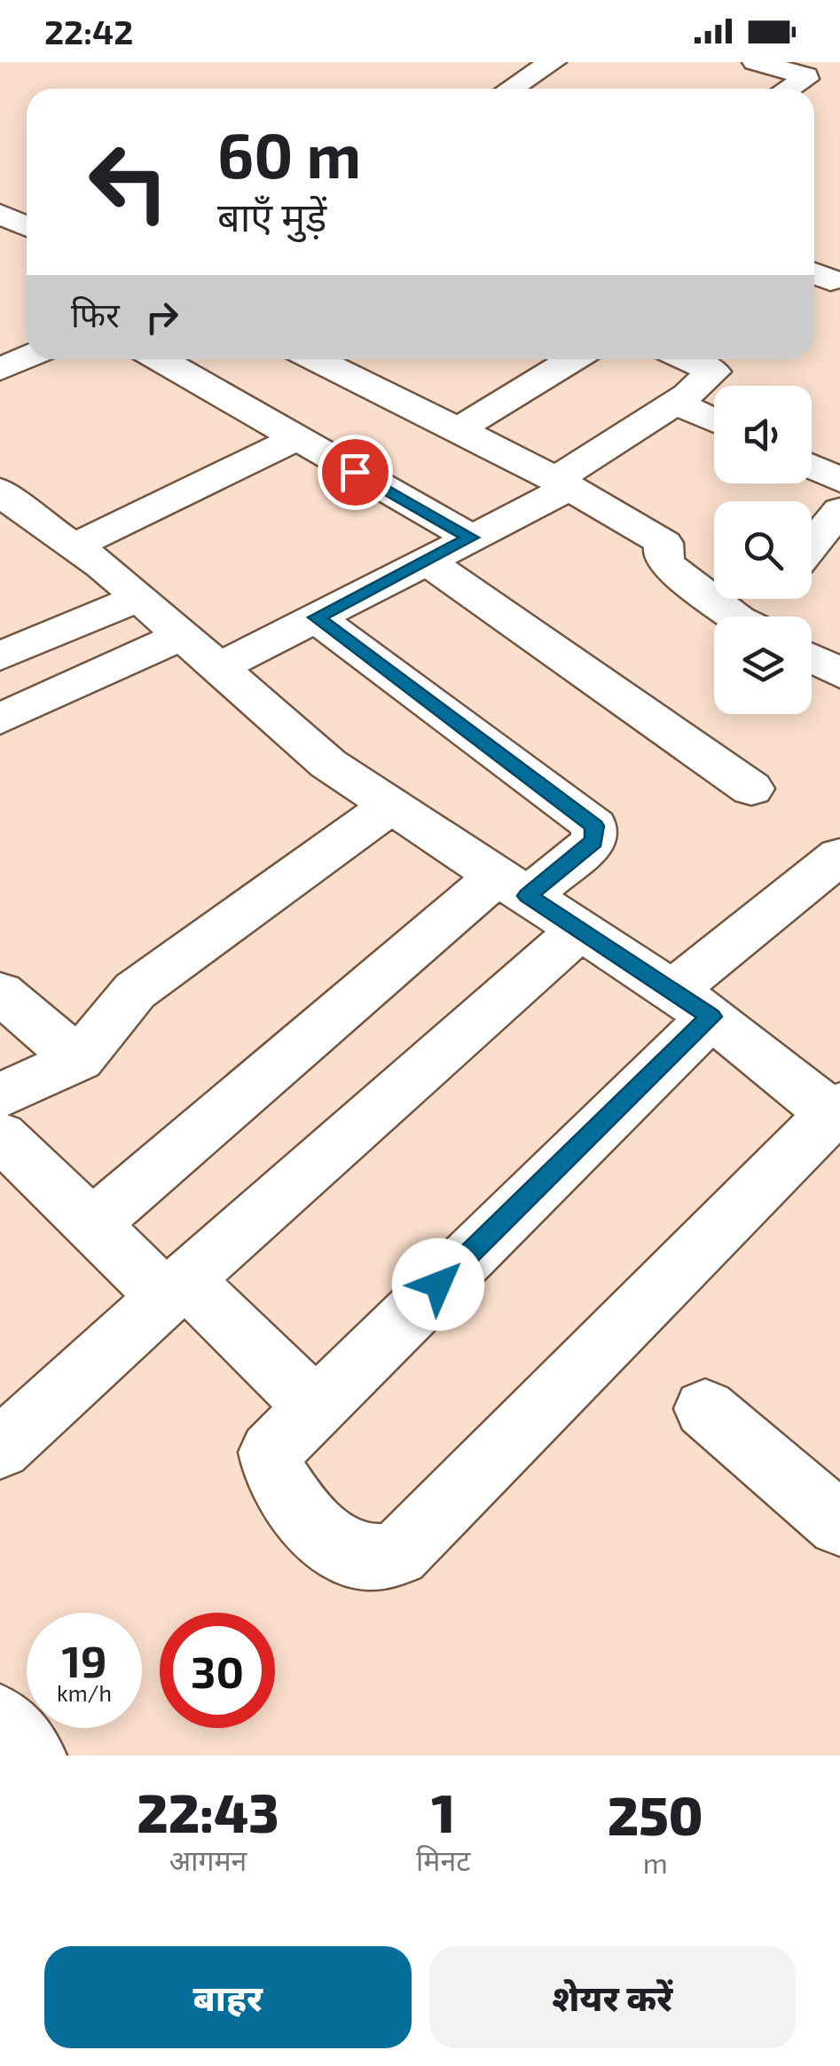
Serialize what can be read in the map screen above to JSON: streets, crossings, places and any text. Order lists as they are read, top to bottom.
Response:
{
  "page": {
    "status": "22:42",
    "turn": ["60 m", "बाएँ मुड़ें"],
    "then": "फिर",
    "speed": "19 km/h",
    "limit": "30",
    "eta": [
      "22:43",
      "आगमन",
      "1",
      "मिनट",
      "250",
      "m"
    ],
    "buttons": ["बाहर", "शेयर करें"]
  }
}
